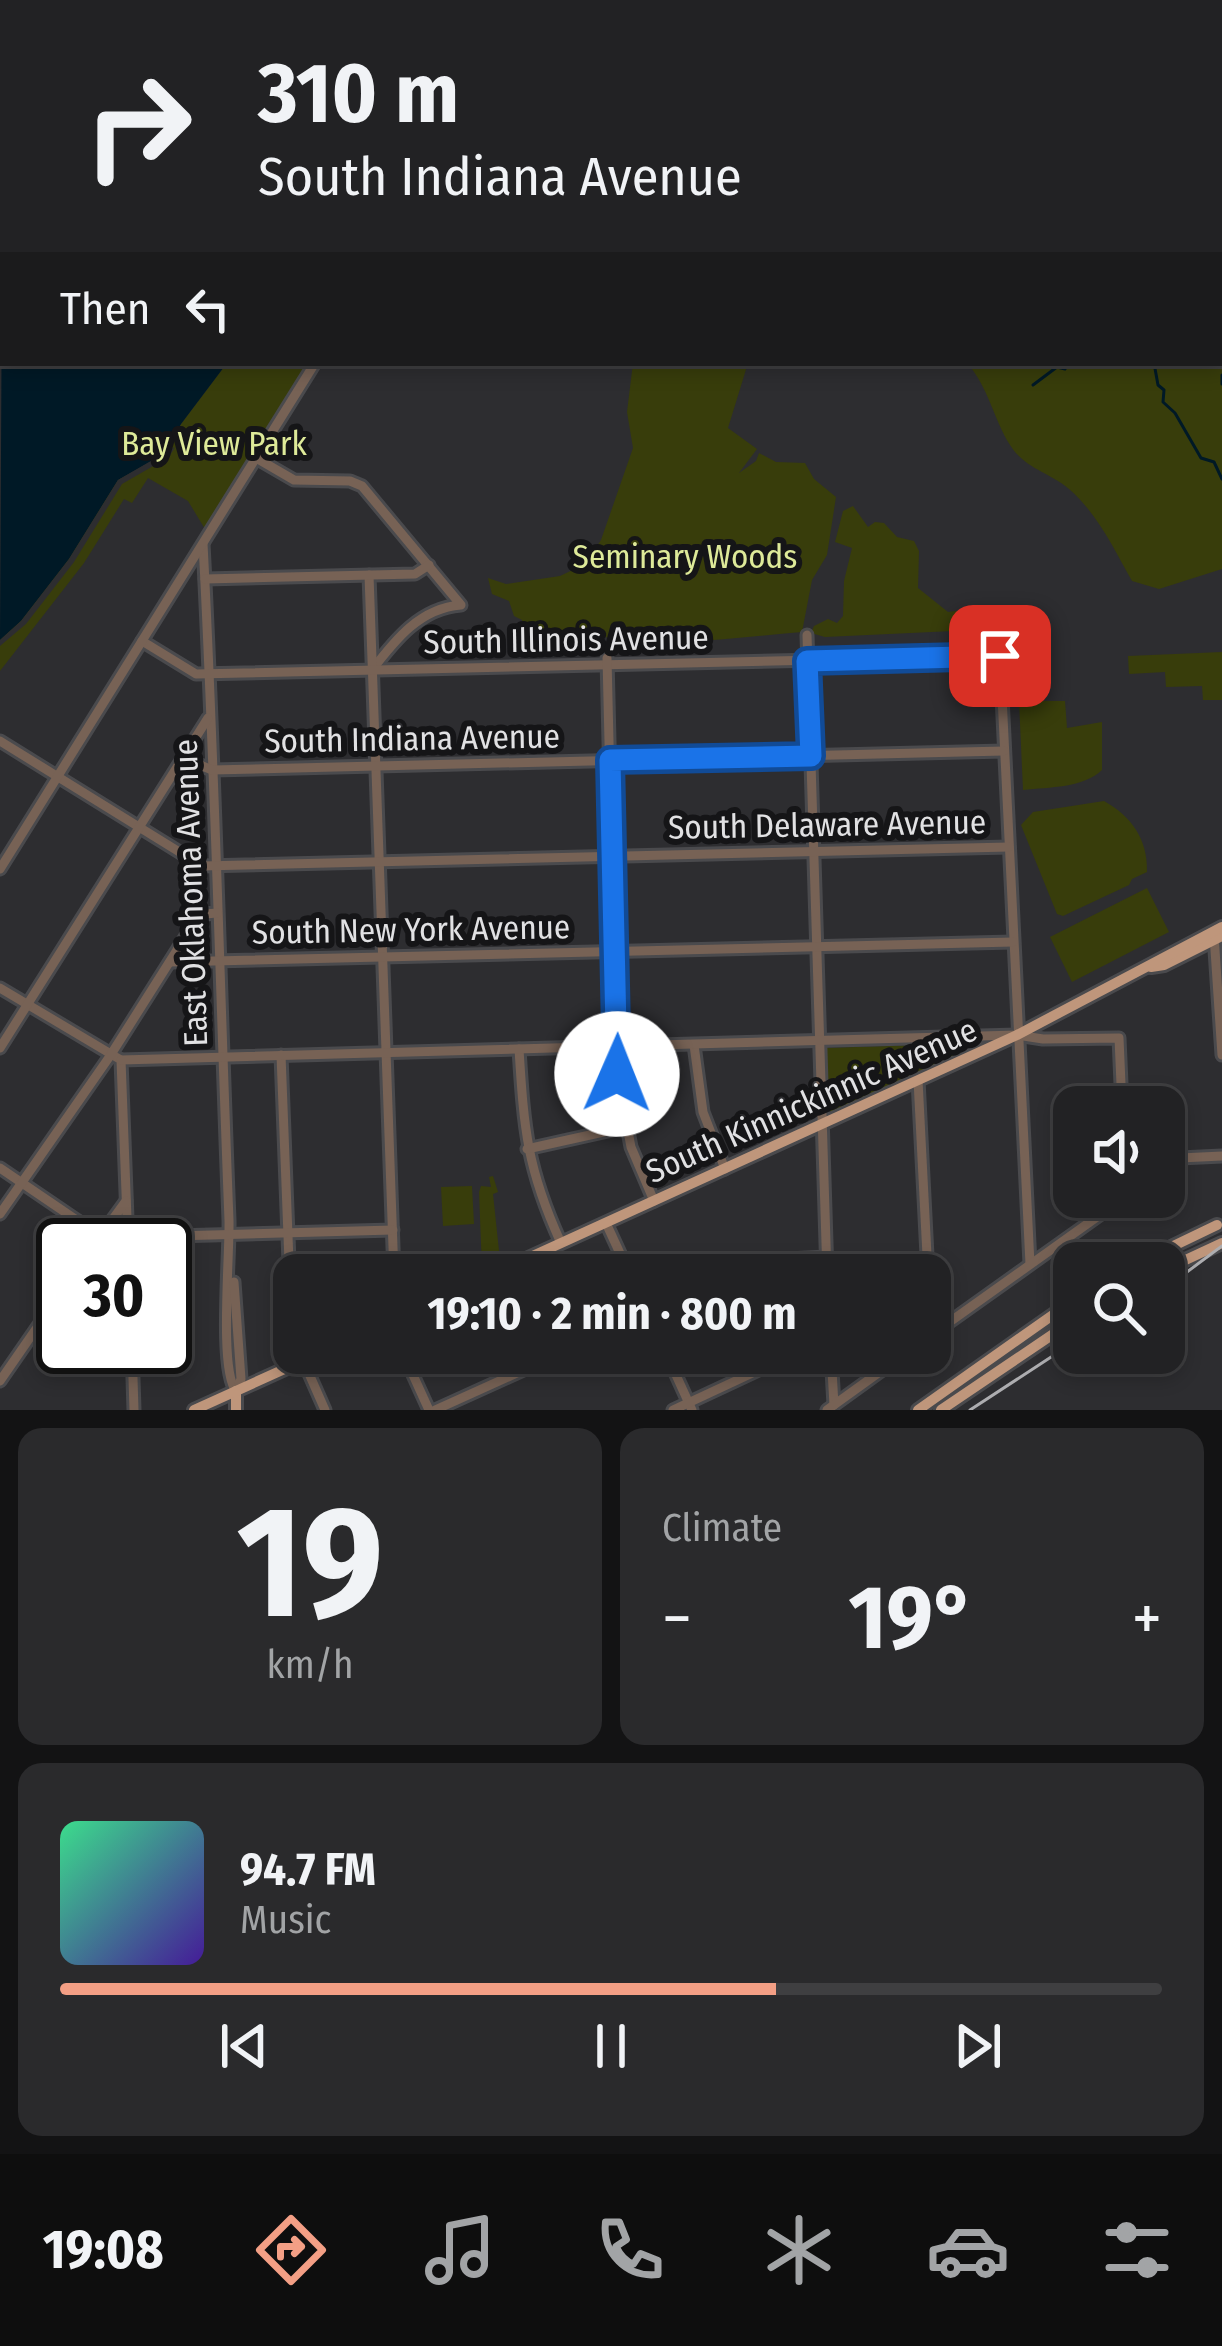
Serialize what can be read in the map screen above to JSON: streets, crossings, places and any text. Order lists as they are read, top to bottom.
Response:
{
  "streets": {
    "main road": ["East Oklahoma Avenue", "South Kinnickinnic Avenue"],
    "street": [
      "South Illinois Avenue",
      "South Indiana Avenue",
      "South Delaware Avenue",
      "South New York Avenue"
    ]
  },
  "crossings": [
    ["South Illinois Avenue", "South Indiana Avenue"],
    ["South Illinois Avenue", "East Oklahoma Avenue"],
    ["South Indiana Avenue", "East Oklahoma Avenue"],
    ["South Delaware Avenue", "East Oklahoma Avenue"],
    ["East Oklahoma Avenue", "South New York Avenue"]
  ],
  "parks": ["Bay View Park", "Seminary Woods"],
  "page": {
    "turn": ["310 m", "South Indiana Avenue"],
    "then": "Then",
    "limit": "30",
    "trip": "19:10 · 2 min · 800 m",
    "tile": [
      ["19", "km/h"],
      "Climate"
    ],
    "heat": ["−", "19°", "+"],
    "song": ["94.7 FM", "Music"],
    "tabs": "19:08"
  }
}
